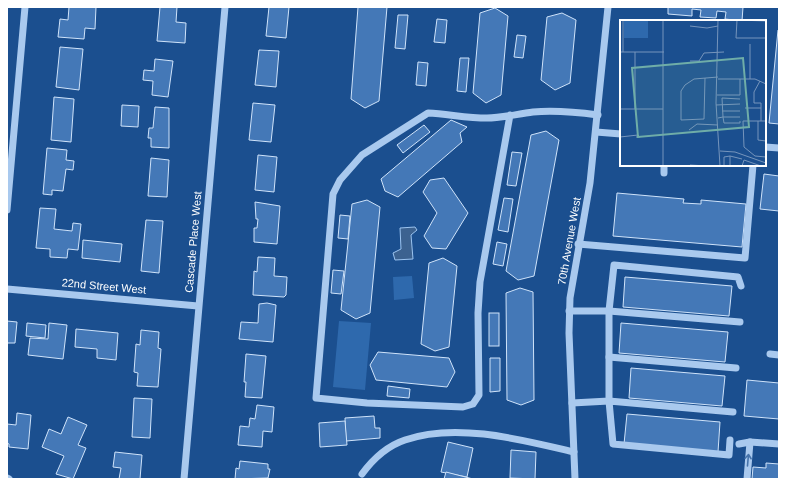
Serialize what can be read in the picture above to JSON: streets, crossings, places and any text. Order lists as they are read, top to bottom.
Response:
{
  "streets": {
    "street": ["70th Avenue West", "Cascade Place West", "22nd Street West"]
  },
  "crossings": [
    ["Cascade Place West", "22nd Street West"]
  ]
}
